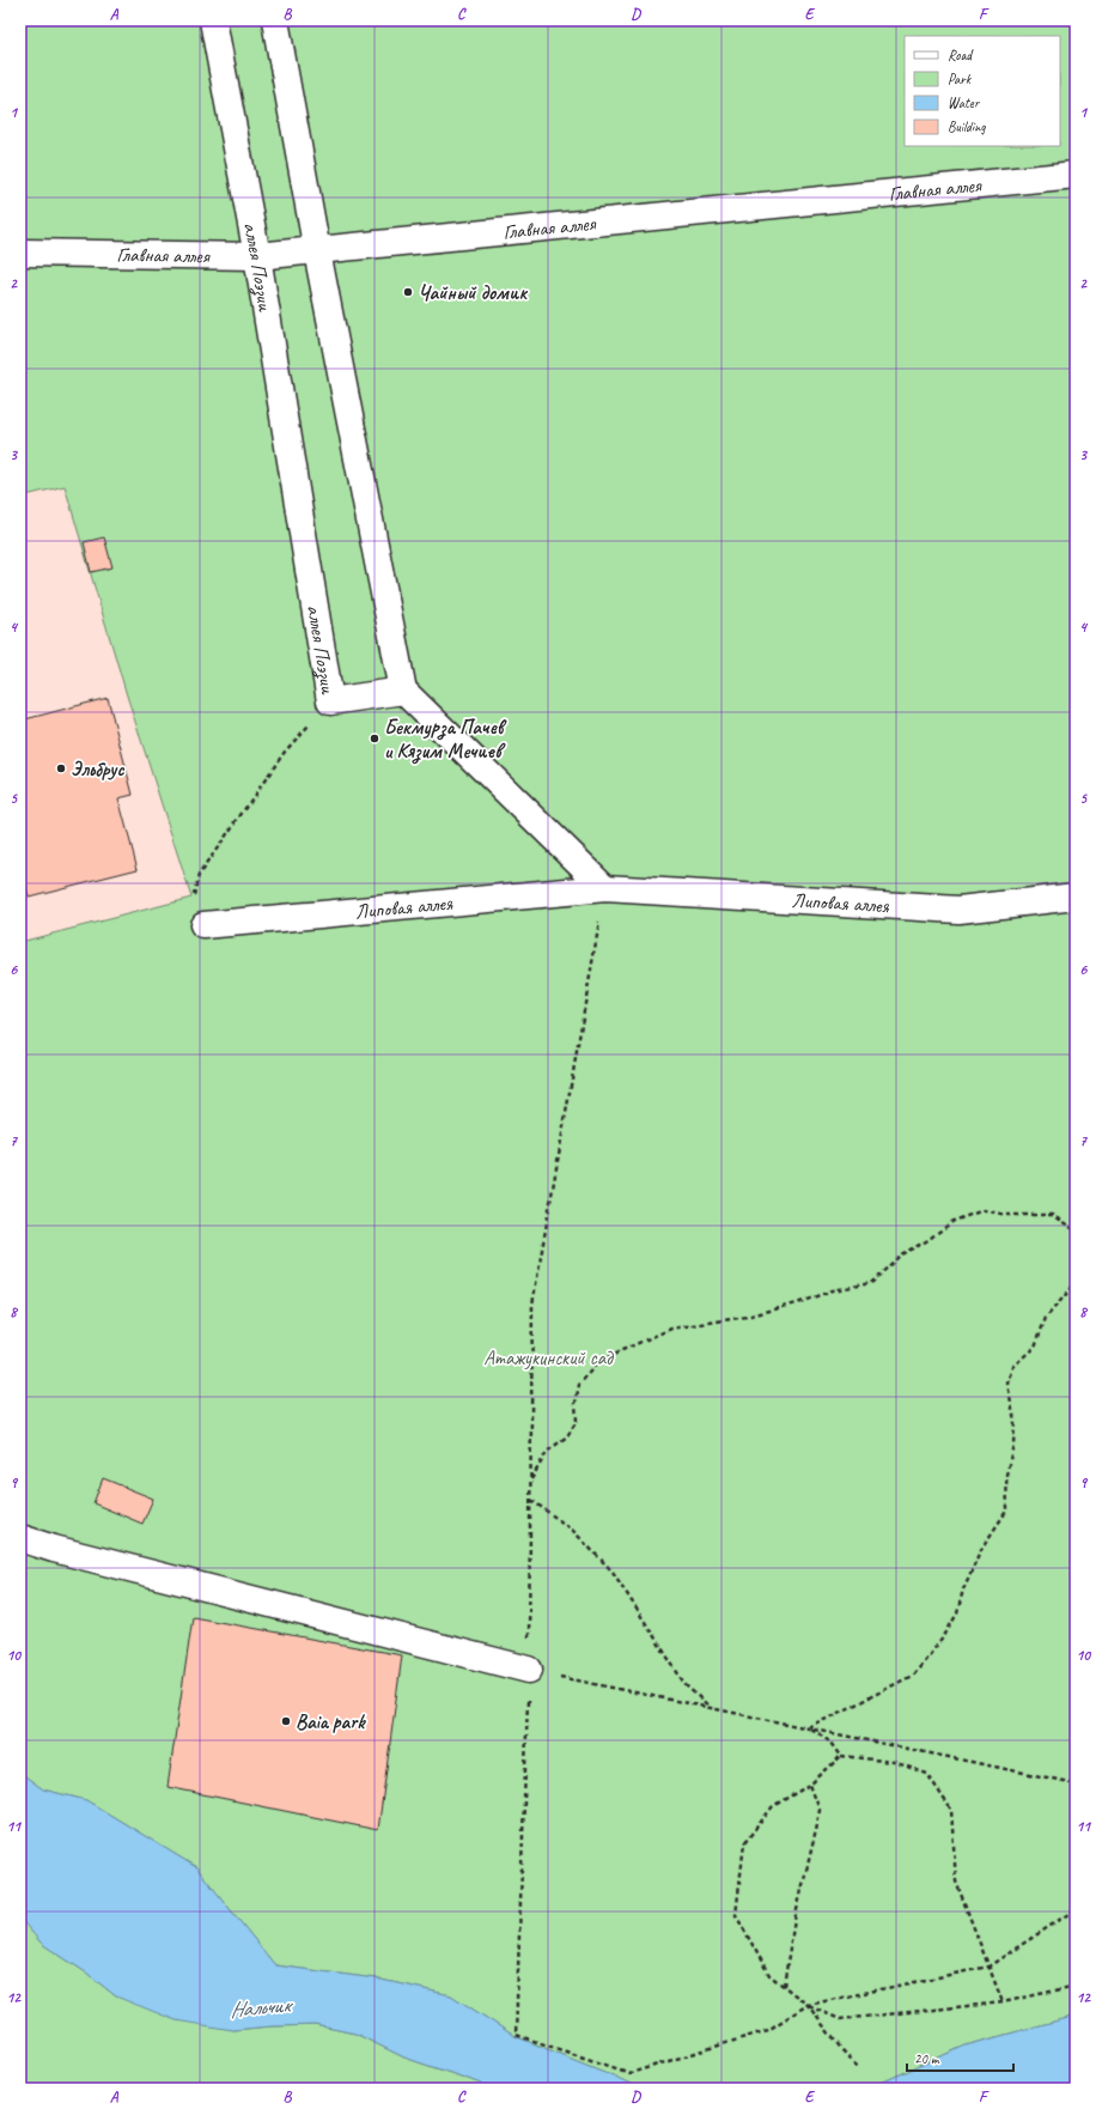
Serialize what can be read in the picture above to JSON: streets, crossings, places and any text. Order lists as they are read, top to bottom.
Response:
{
  "streets": {
    "street": ["Главная аллея", "аллея Поэзии", "Липовая аллея"]
  },
  "crossings": [
    ["Главная аллея", "аллея Поэзии"]
  ],
  "water": ["Нальчик"],
  "parks": ["Атажукинский сад"],
  "places": [
    "Чайный домик",
    "Бекмурза Пачев и Кязим Мечиев",
    "Эльбрус",
    "Baia park"
  ],
  "legend": [
    "Road",
    "Park",
    "Water",
    "Building"
  ],
  "scale_bar": "20 m",
  "grid": {
    "columns": [
      "A",
      "B",
      "C",
      "D",
      "E",
      "F"
    ],
    "rows": [
      "1",
      "2",
      "3",
      "4",
      "5",
      "6",
      "7",
      "8",
      "9",
      "10",
      "11",
      "12"
    ]
  }
}
